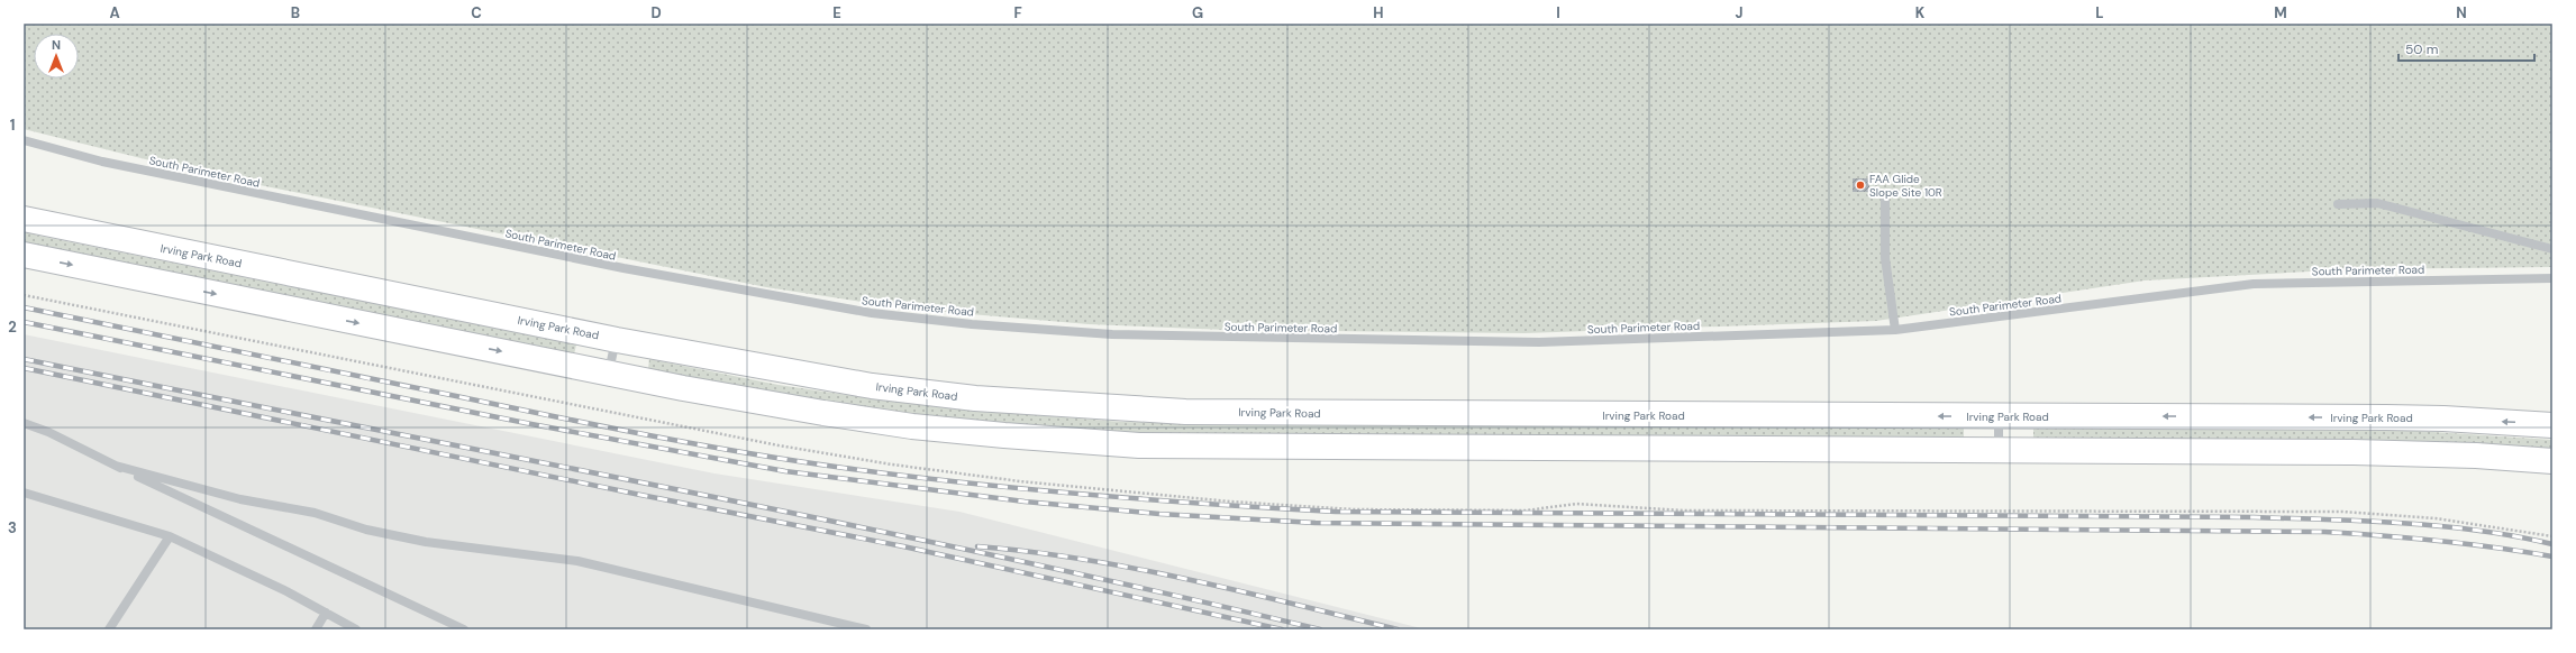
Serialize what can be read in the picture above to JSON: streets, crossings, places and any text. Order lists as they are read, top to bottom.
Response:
{
  "streets": {
    "main road": ["Irving Park Road"],
    "lane": ["South Parimeter Road"]
  },
  "places": ["FAA Glide Slope Site 10R"],
  "scale_bar": "50 m",
  "north": "top",
  "grid": {
    "columns": [
      "A",
      "B",
      "C",
      "D",
      "E",
      "F",
      "G",
      "H",
      "I",
      "J",
      "K",
      "L",
      "M",
      "N"
    ],
    "rows": ["1", "2", "3"]
  }
}
